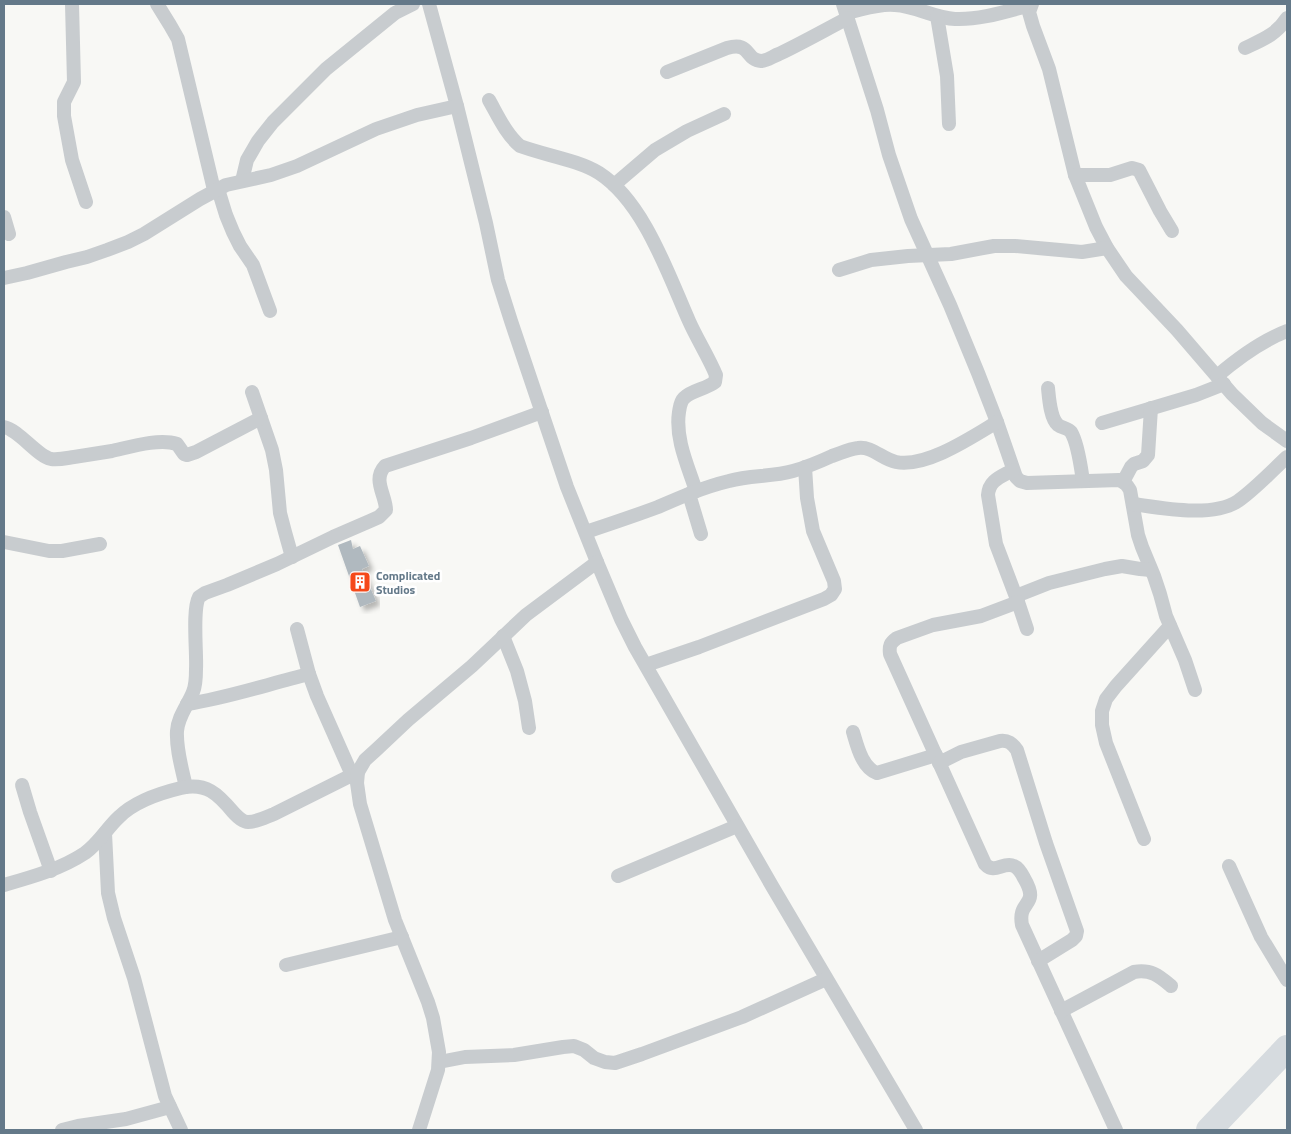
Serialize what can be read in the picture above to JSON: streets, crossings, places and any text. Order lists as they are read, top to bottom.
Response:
{
  "places": {
    "building": ["Complicated Studios"]
  }
}
